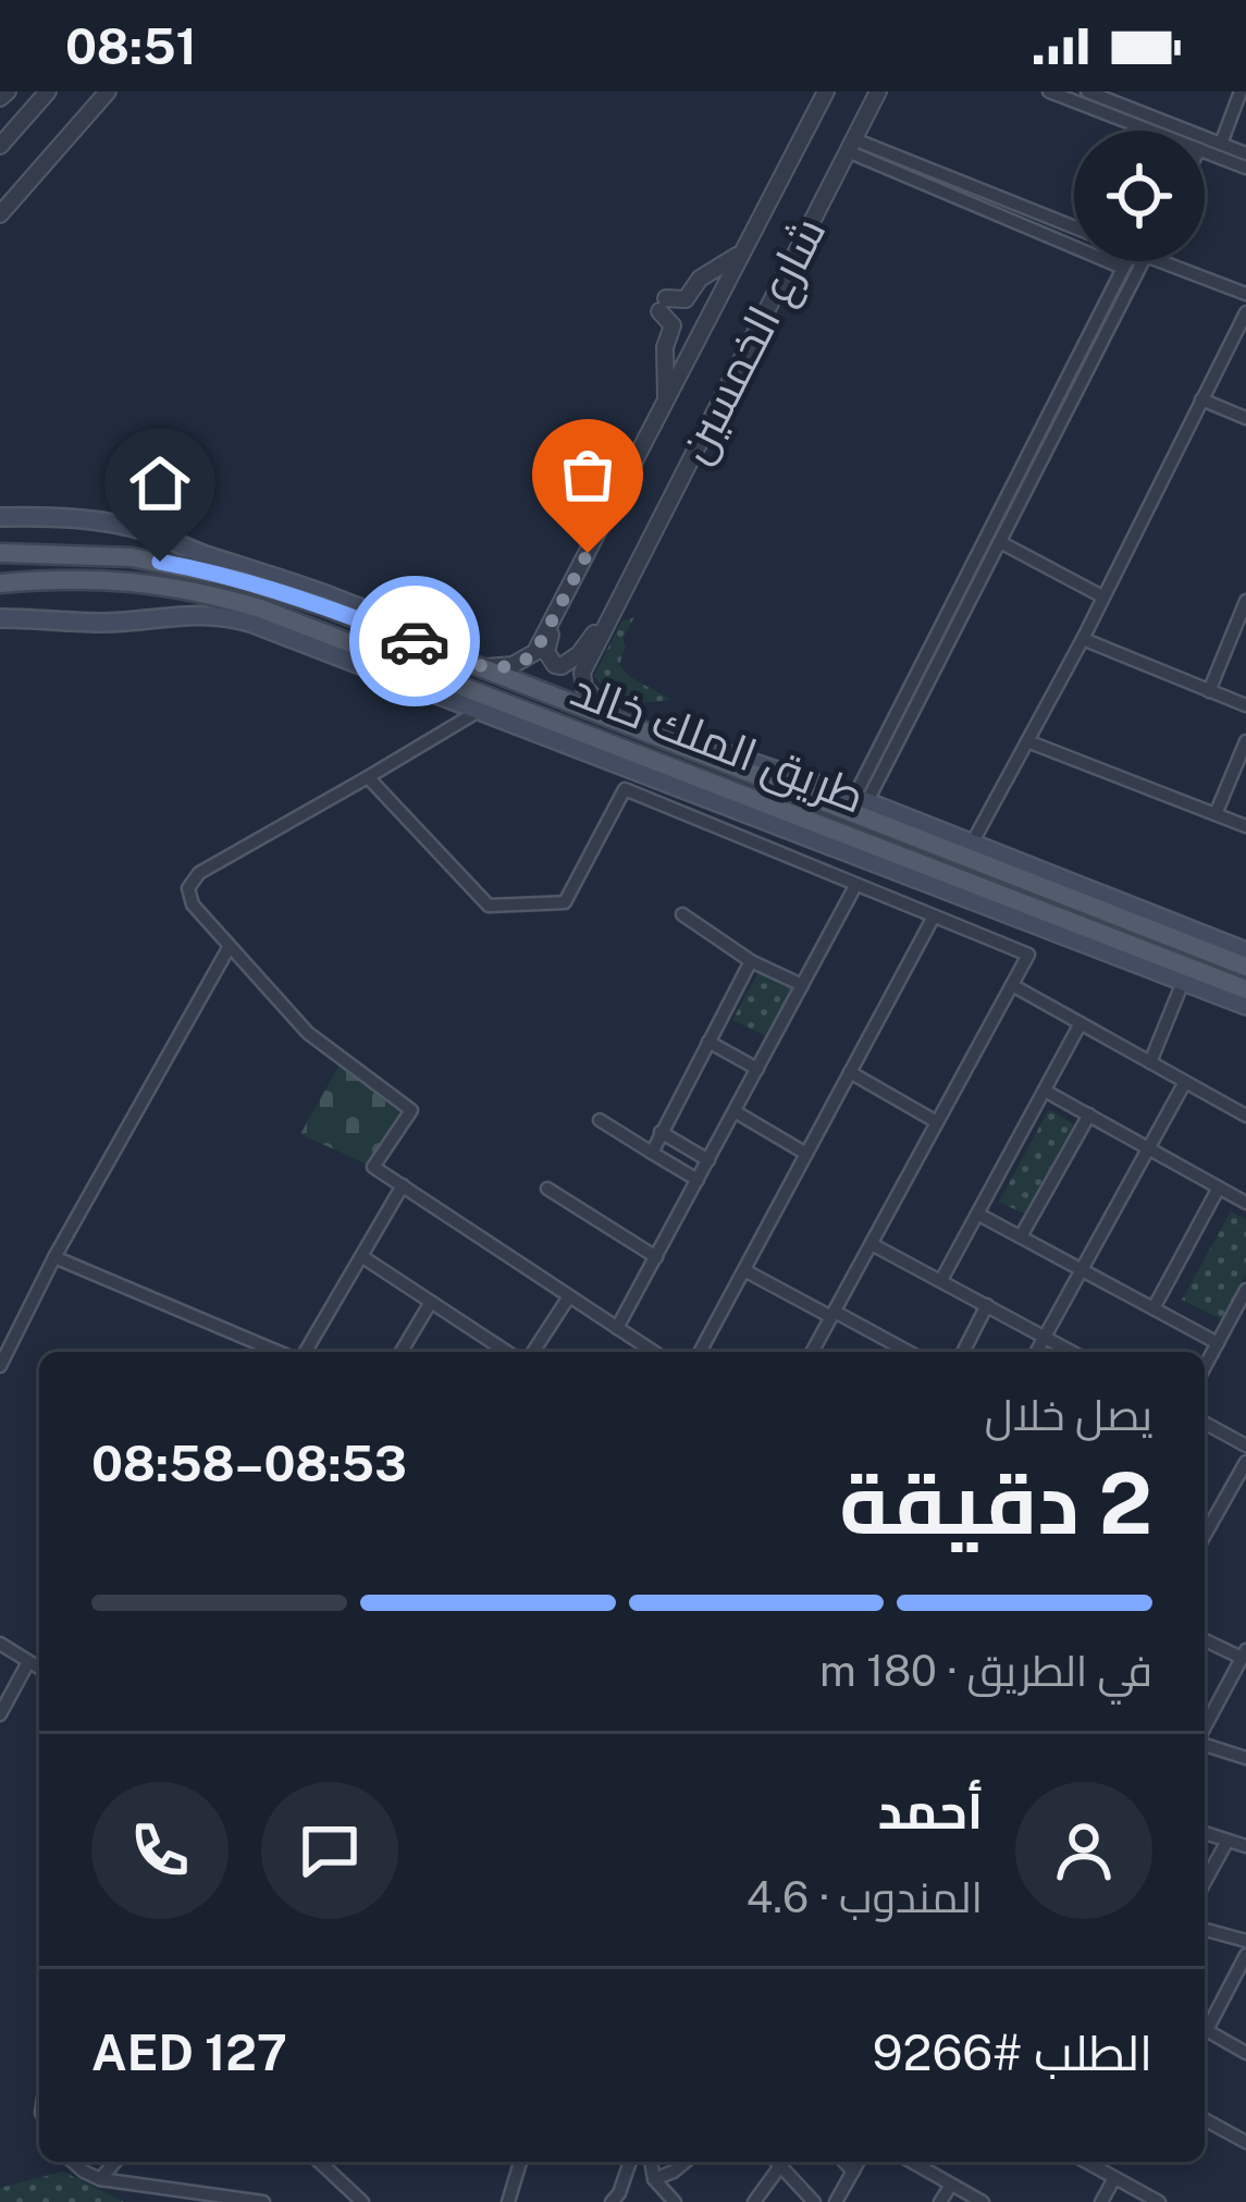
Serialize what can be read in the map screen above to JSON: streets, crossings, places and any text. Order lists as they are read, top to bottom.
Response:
{
  "streets": {
    "main road": ["طريق الملك خالد"],
    "street": ["شارع الخمسين"]
  },
  "crossings": [
    ["شارع الخمسين", "طريق الملك خالد"]
  ],
  "page": {
    "status": "08:51",
    "heading": ["2 دقيقة", "يصل خلال", "08:53–08:58"],
    "panel": [
      "أحمد",
      "المندوب · 4.6",
      "الطلب #9266",
      "AED 127"
    ],
    "bar": "في الطريق · 180 m"
  }
}
